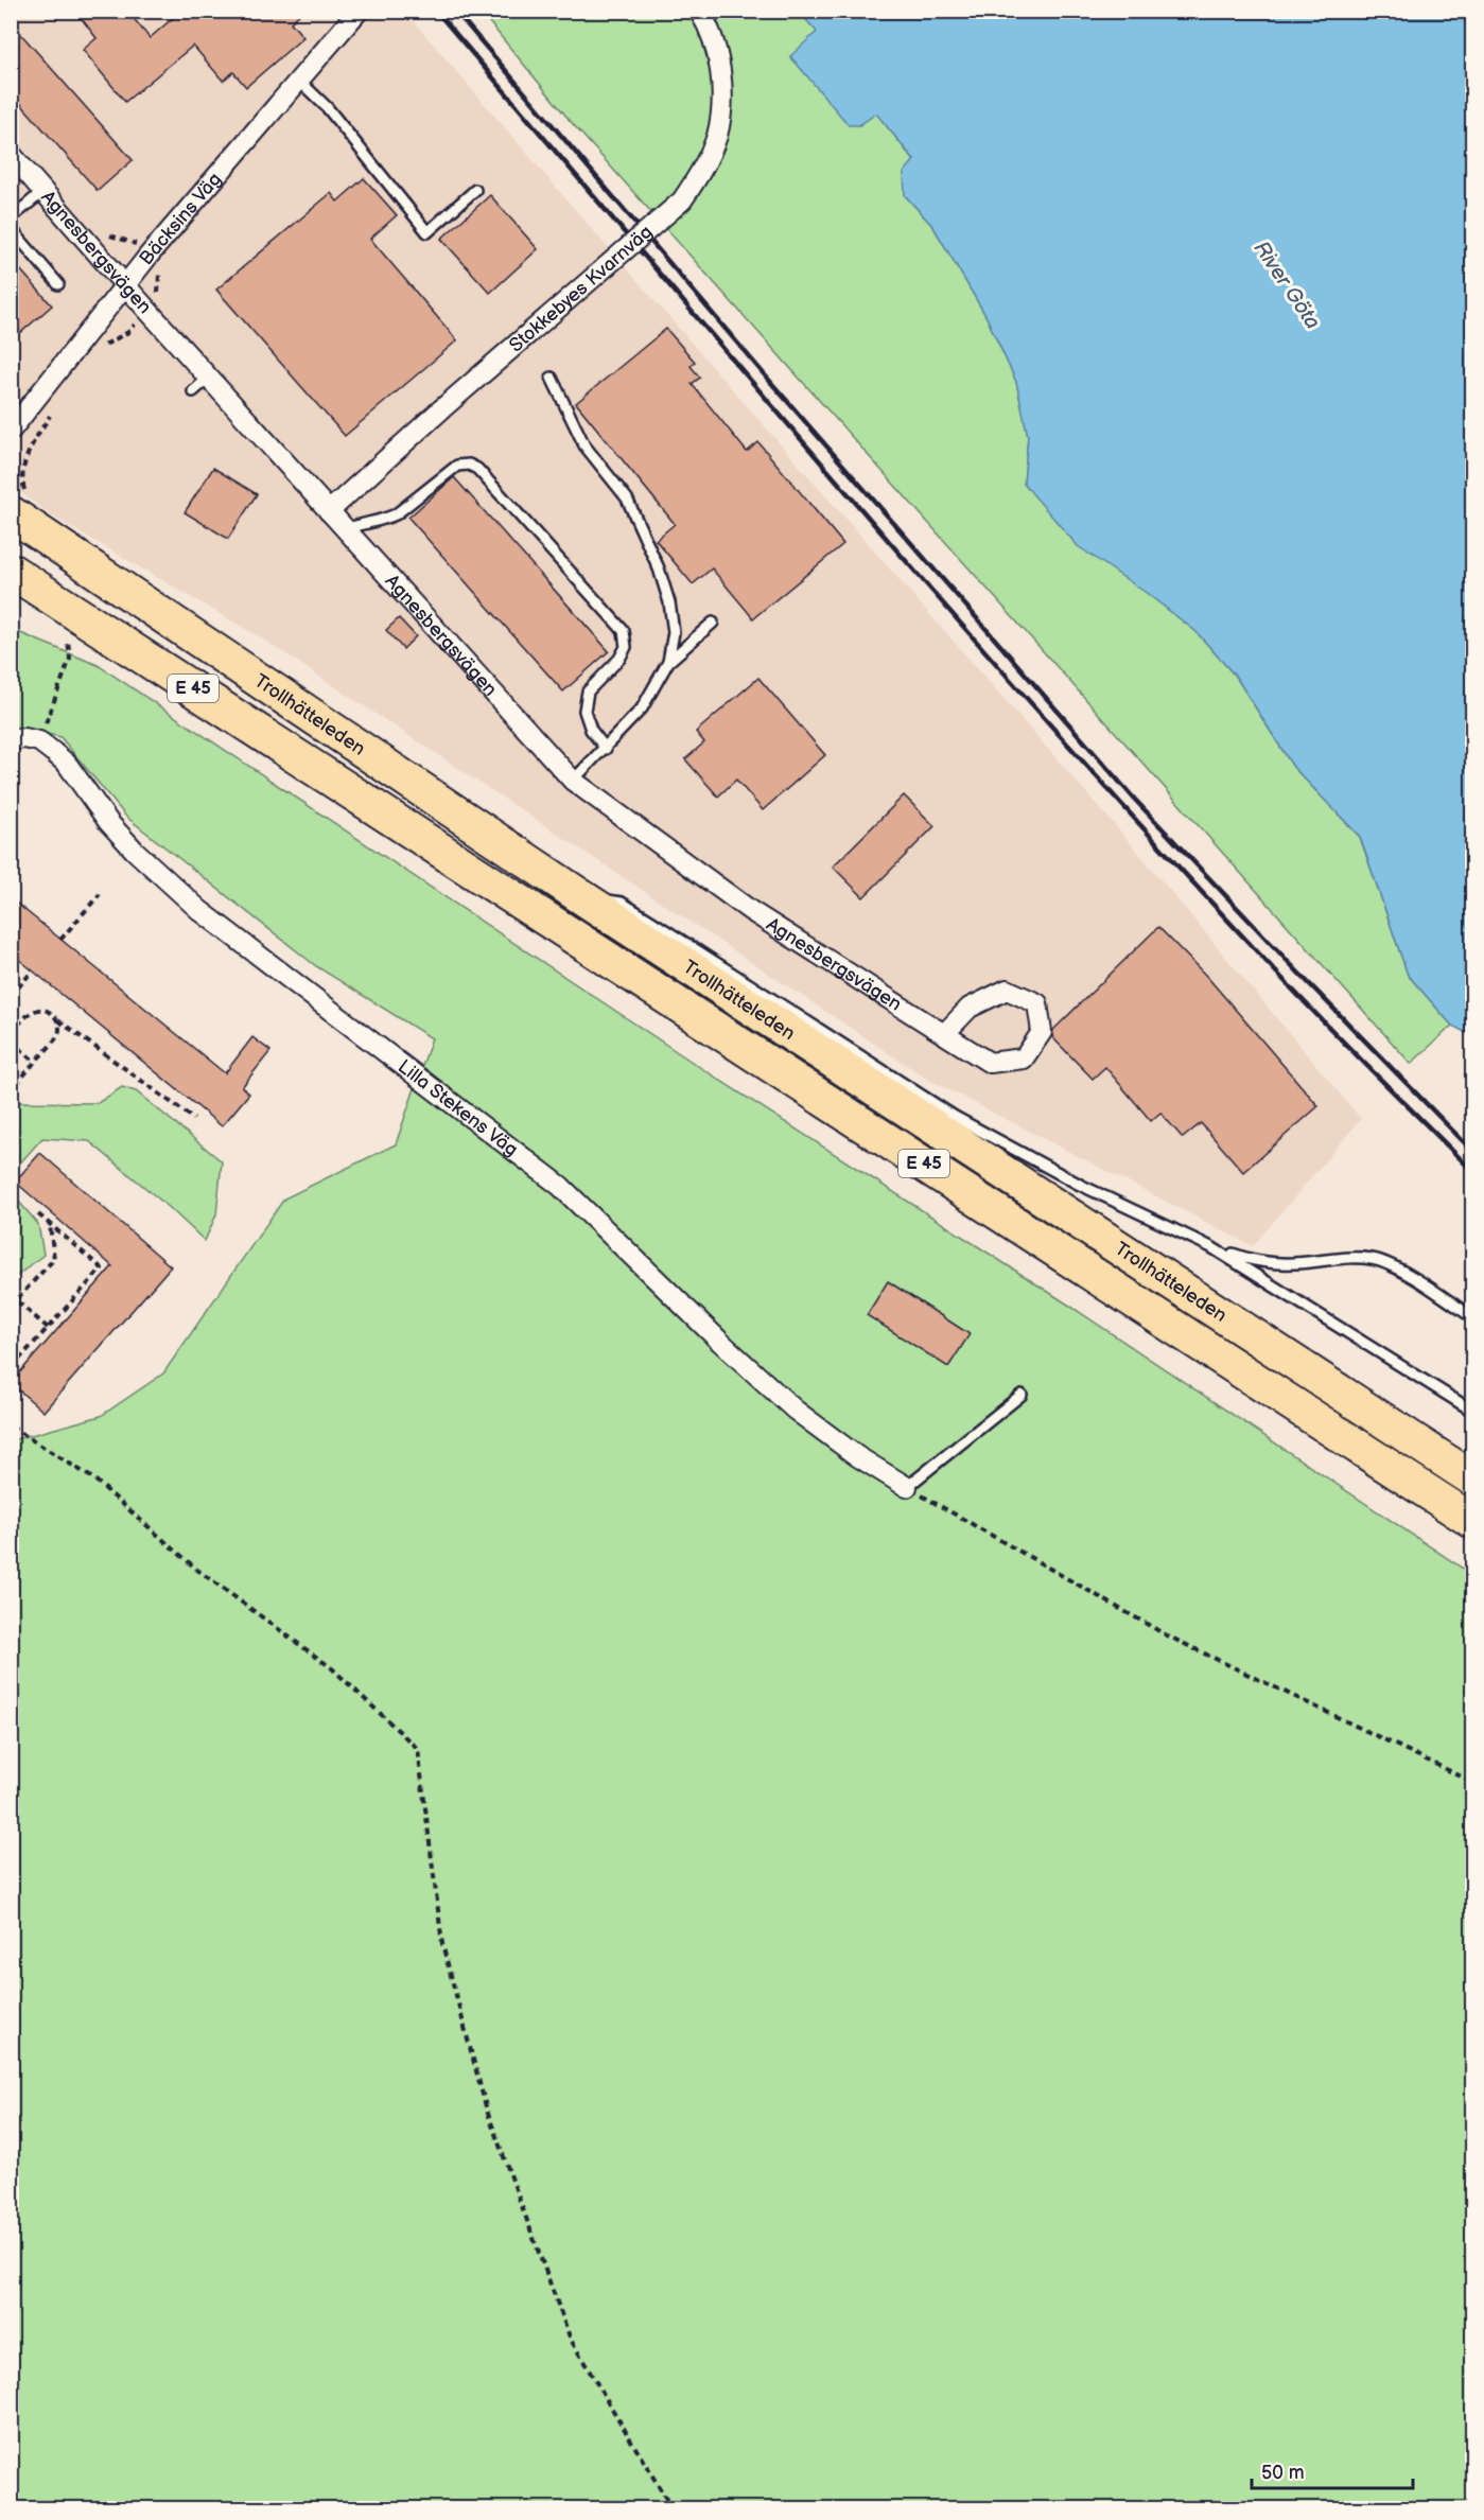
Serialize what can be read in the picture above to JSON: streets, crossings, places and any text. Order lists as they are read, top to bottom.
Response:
{
  "streets": {
    "highway": ["E 45", "Trollhätteleden"],
    "street": [
      "Bäcksins Väg",
      "Agnesbergsvägen",
      "Stokkebyes Kvarnväg",
      "Lilla Stekens Väg"
    ]
  },
  "crossings": [
    ["Bäcksins Väg", "Agnesbergsvägen"],
    ["Agnesbergsvägen", "Stokkebyes Kvarnväg"]
  ],
  "water": ["River Göta"],
  "scale_bar": "50 m"
}
